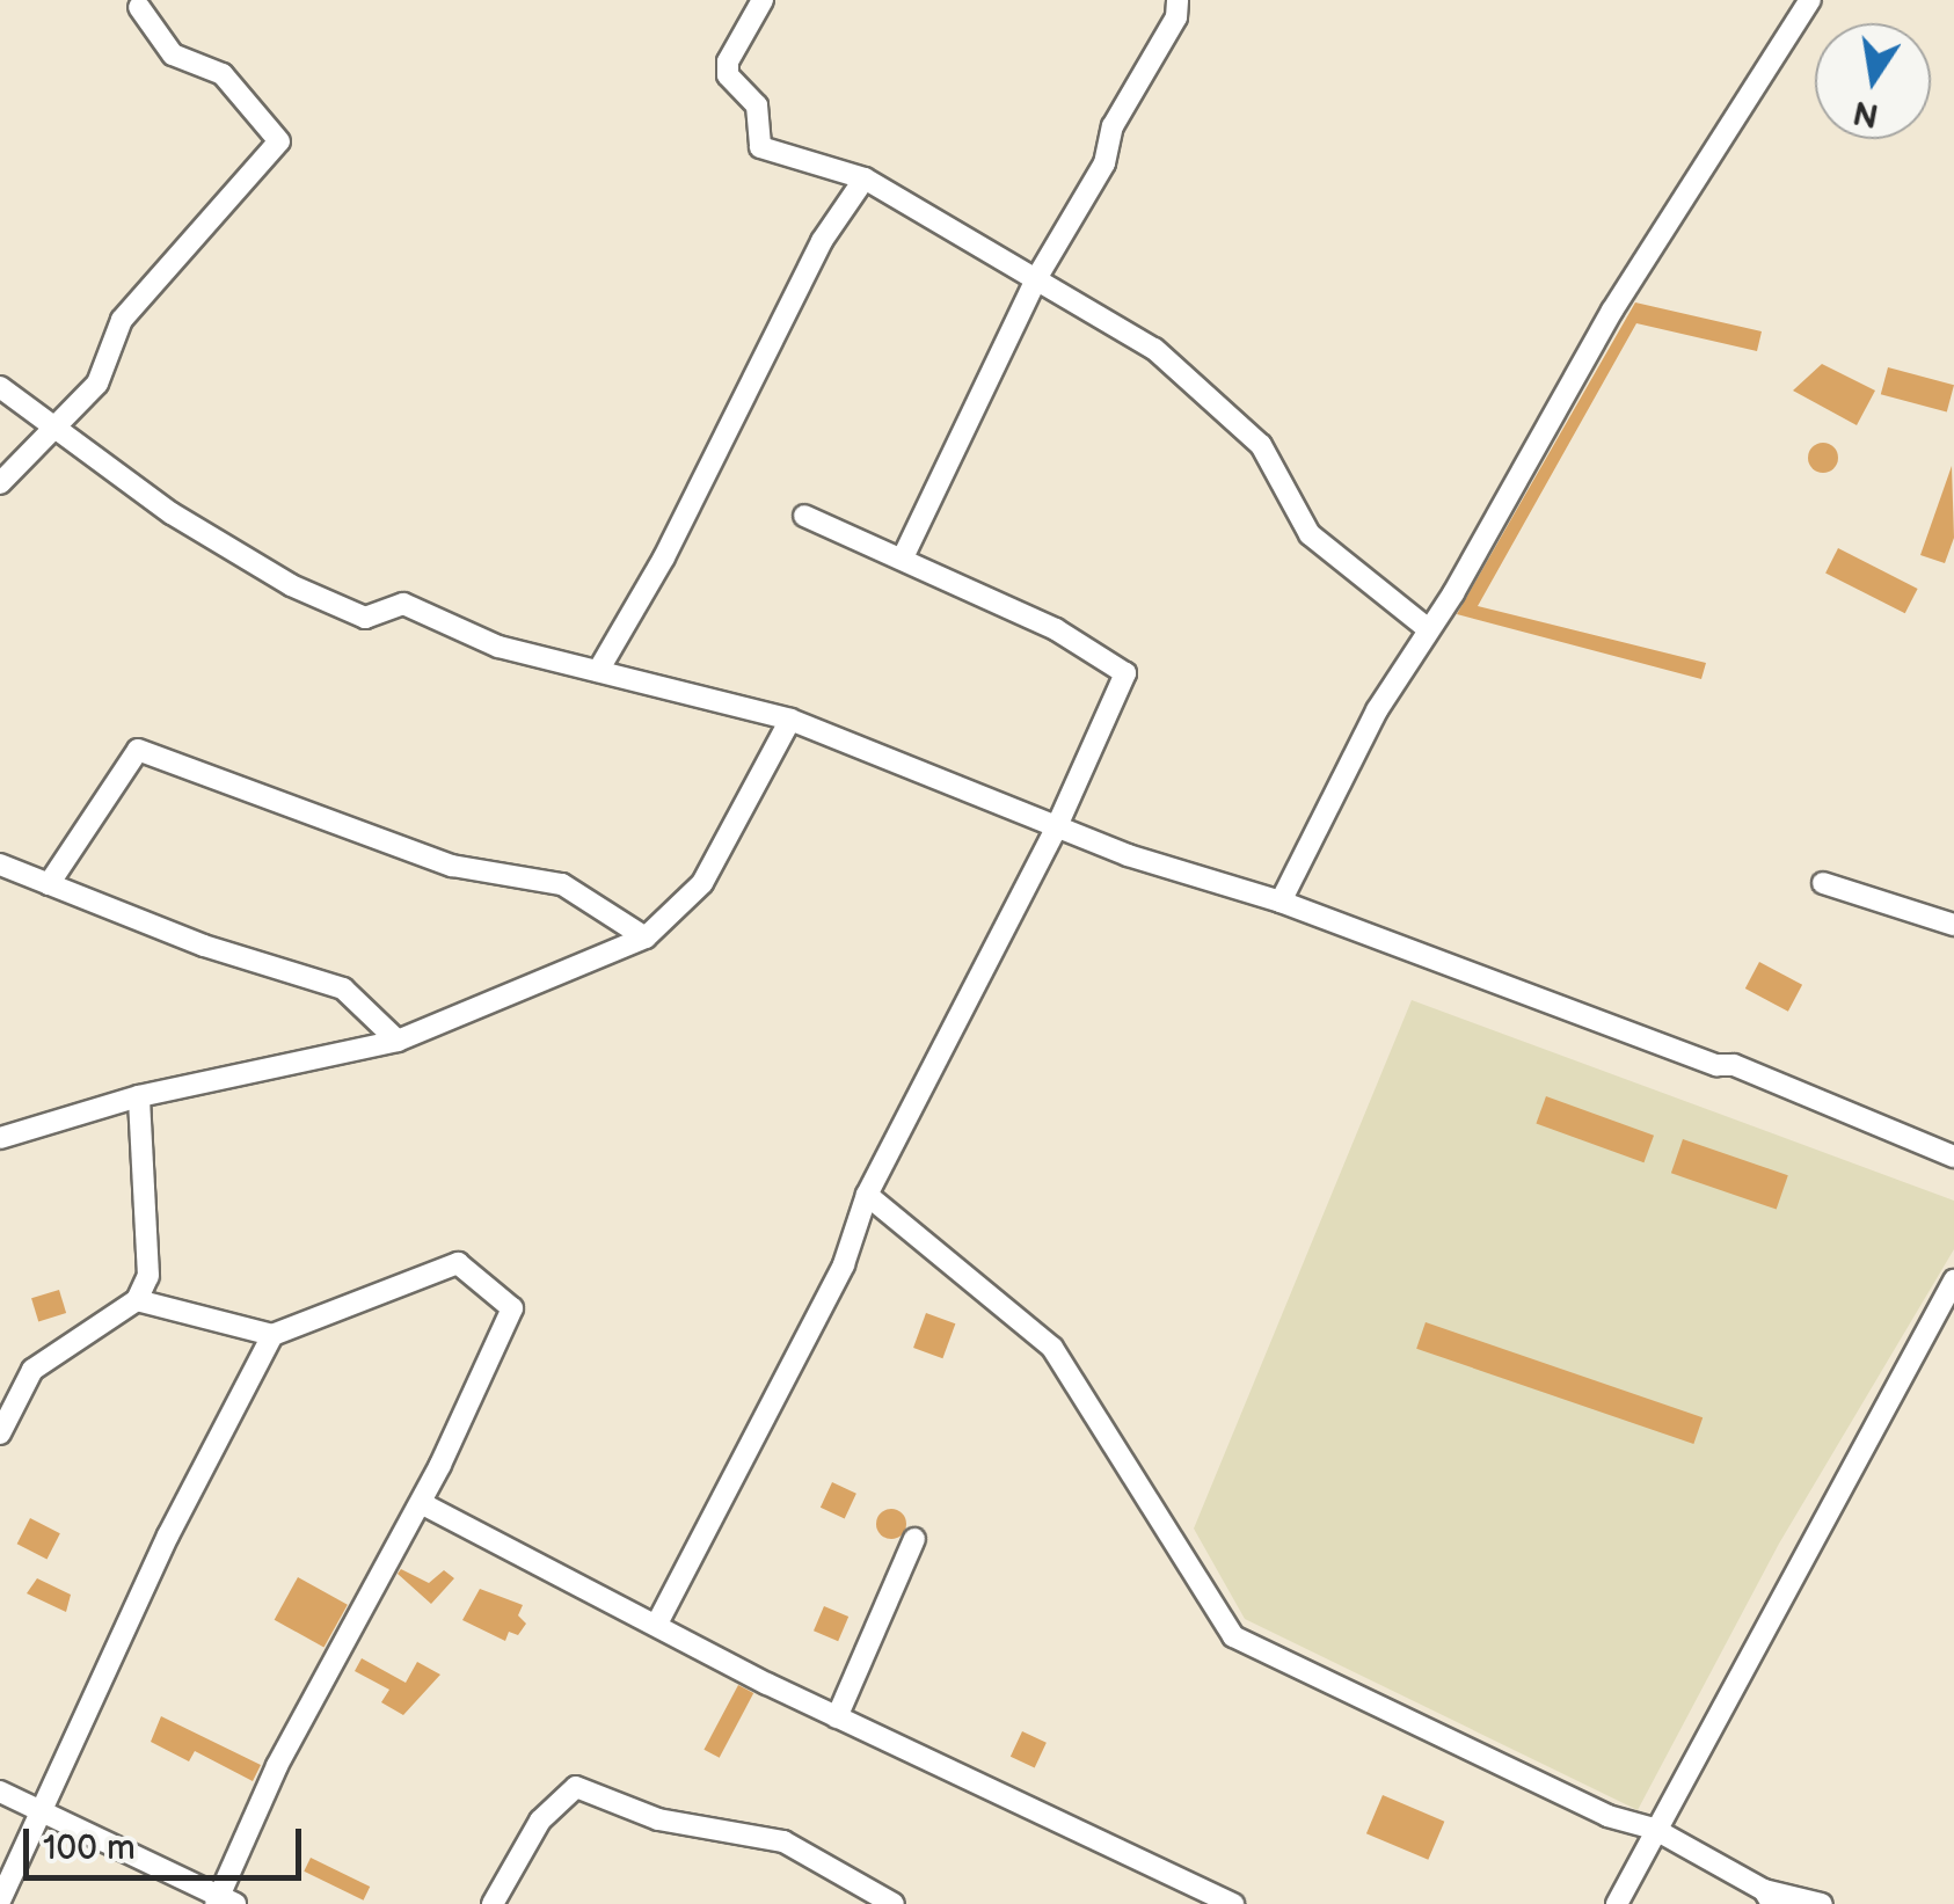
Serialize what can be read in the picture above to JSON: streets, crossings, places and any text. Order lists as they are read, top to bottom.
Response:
{
  "scale_bar": "100 m",
  "north": "bottom"
}
